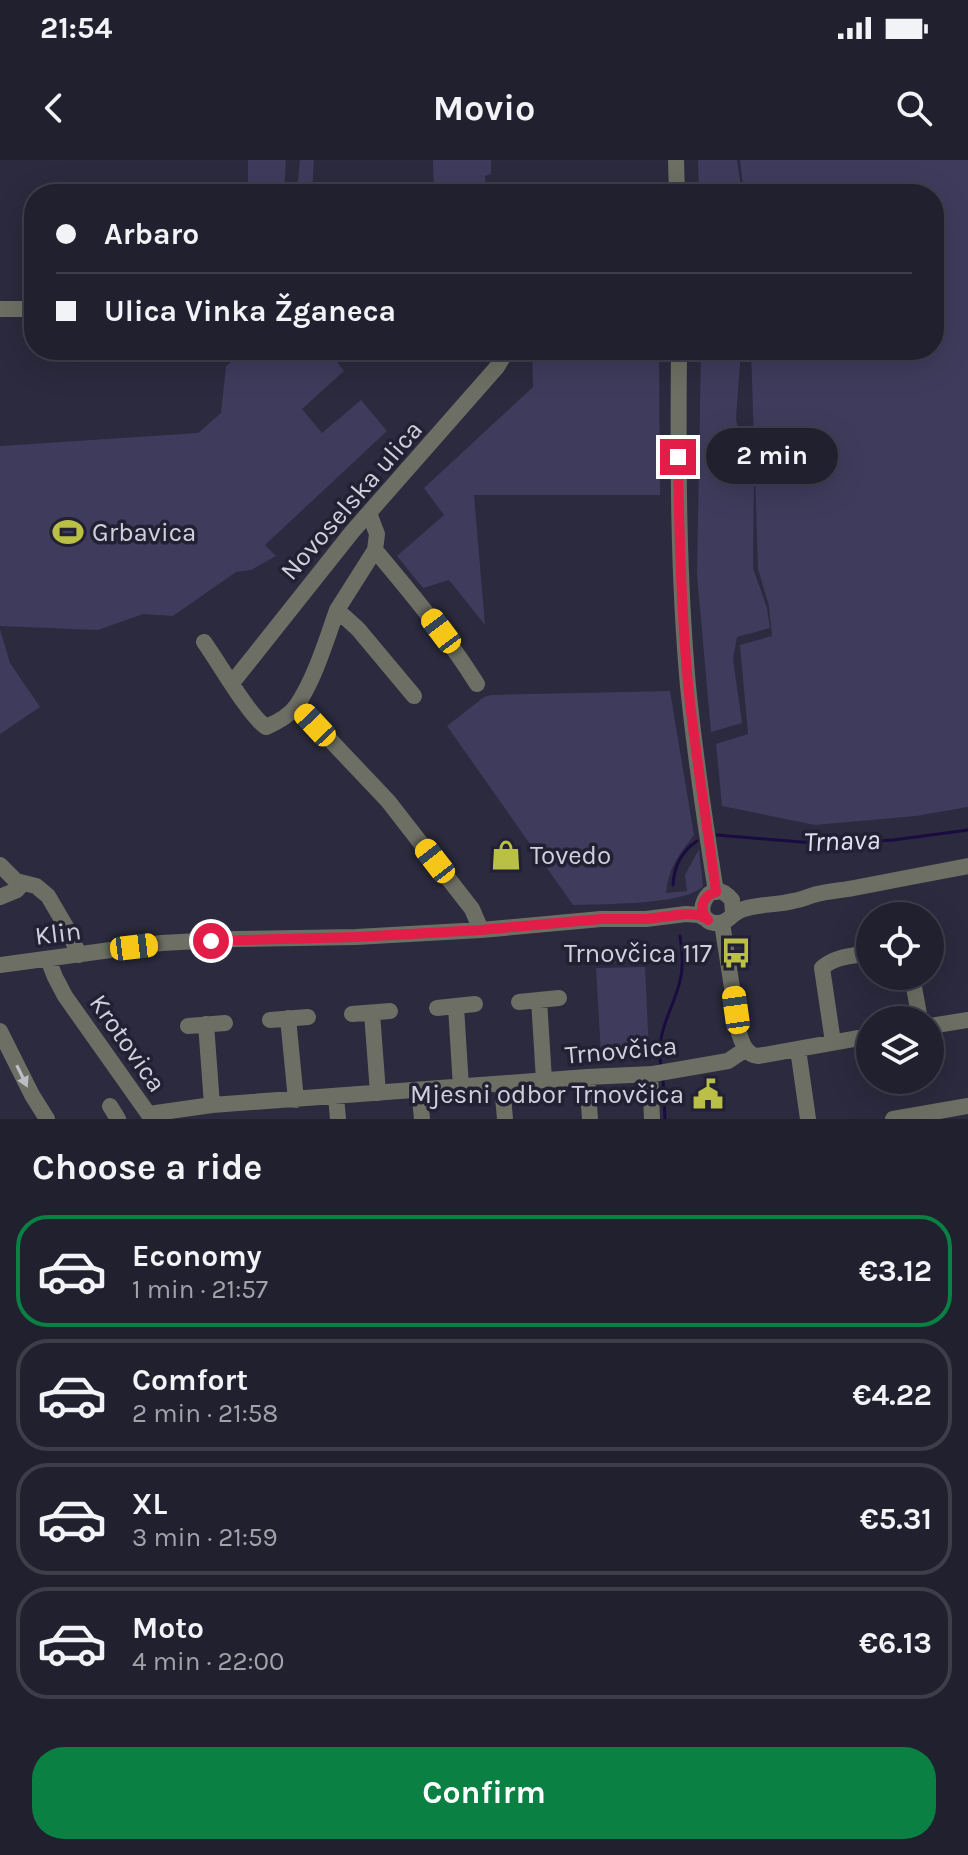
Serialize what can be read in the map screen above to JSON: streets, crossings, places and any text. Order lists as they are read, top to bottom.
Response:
{
  "streets": {
    "street": [
      "Novoselska ulica",
      "Klin",
      "Krotovica",
      "Trnovčica"
    ]
  },
  "crossings": [
    ["Klin", "Krotovica"],
    ["Krotovica", "Trnovčica"]
  ],
  "water": ["Trnava"],
  "places": {
    "sports": ["Grbavica"],
    "shop": ["Tovedo"],
    "bus stop": ["Trnovčica 117"],
    "public building": ["Mjesni odbor Trnovčica"]
  },
  "page": {
    "status": "21:54",
    "header": "Movio",
    "banner": ["Arbaro", "Ulica Vinka Žganeca"],
    "bubble": "2 min",
    "heading": "Choose a ride",
    "list": [
      {
        "name": "Economy",
        "note": "1 min · 21:57",
        "value": "€3.12"
      },
      {
        "name": "Comfort",
        "note": "2 min · 21:58",
        "value": "€4.22"
      },
      {
        "name": "XL",
        "note": "3 min · 21:59",
        "value": "€5.31"
      },
      {
        "name": "Moto",
        "note": "4 min · 22:00",
        "value": "€6.13"
      }
    ],
    "buttons": "Confirm"
  }
}
